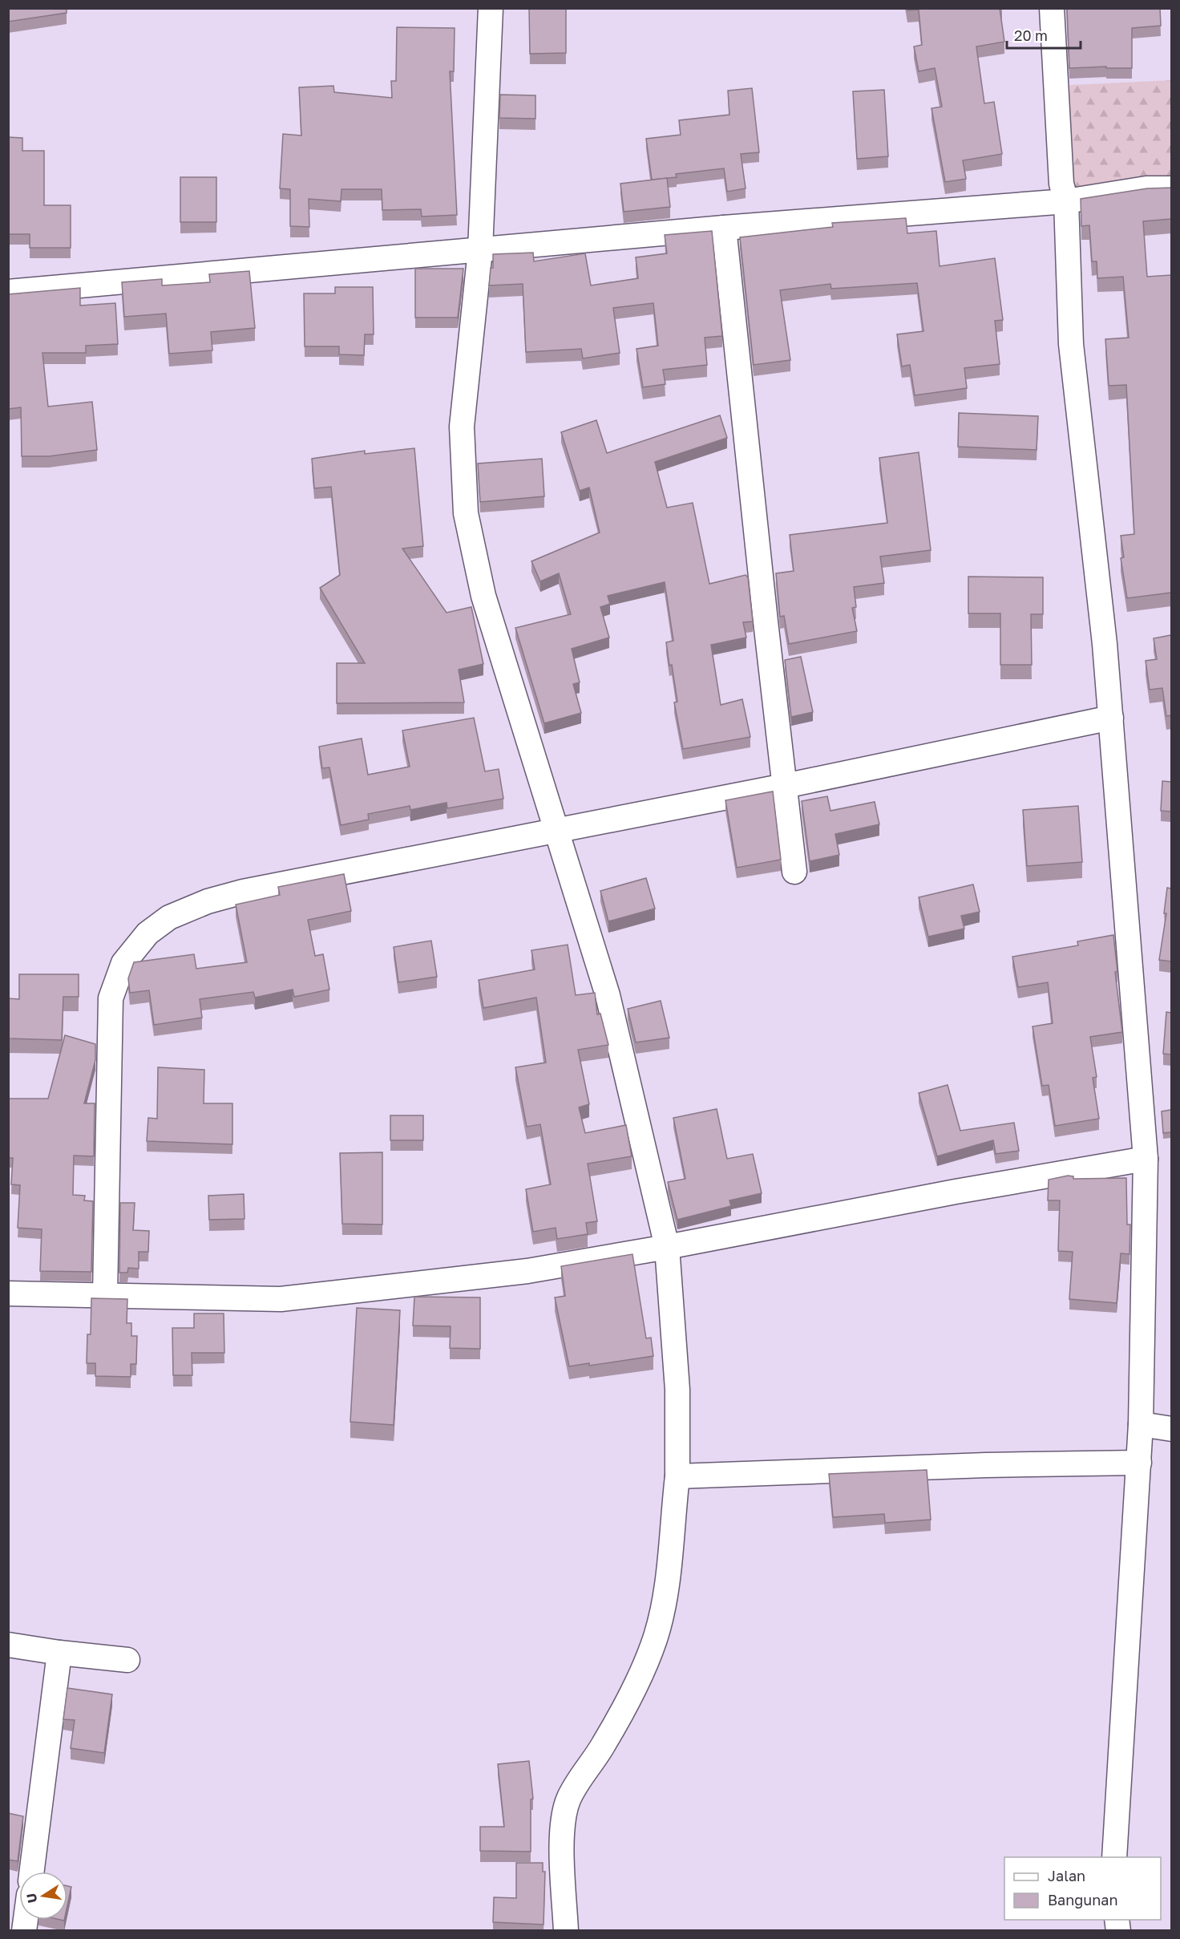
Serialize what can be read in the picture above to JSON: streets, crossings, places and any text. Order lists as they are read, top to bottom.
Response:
{
  "legend": ["Jalan", "Bangunan"],
  "scale_bar": "20 m",
  "north": "left"
}
